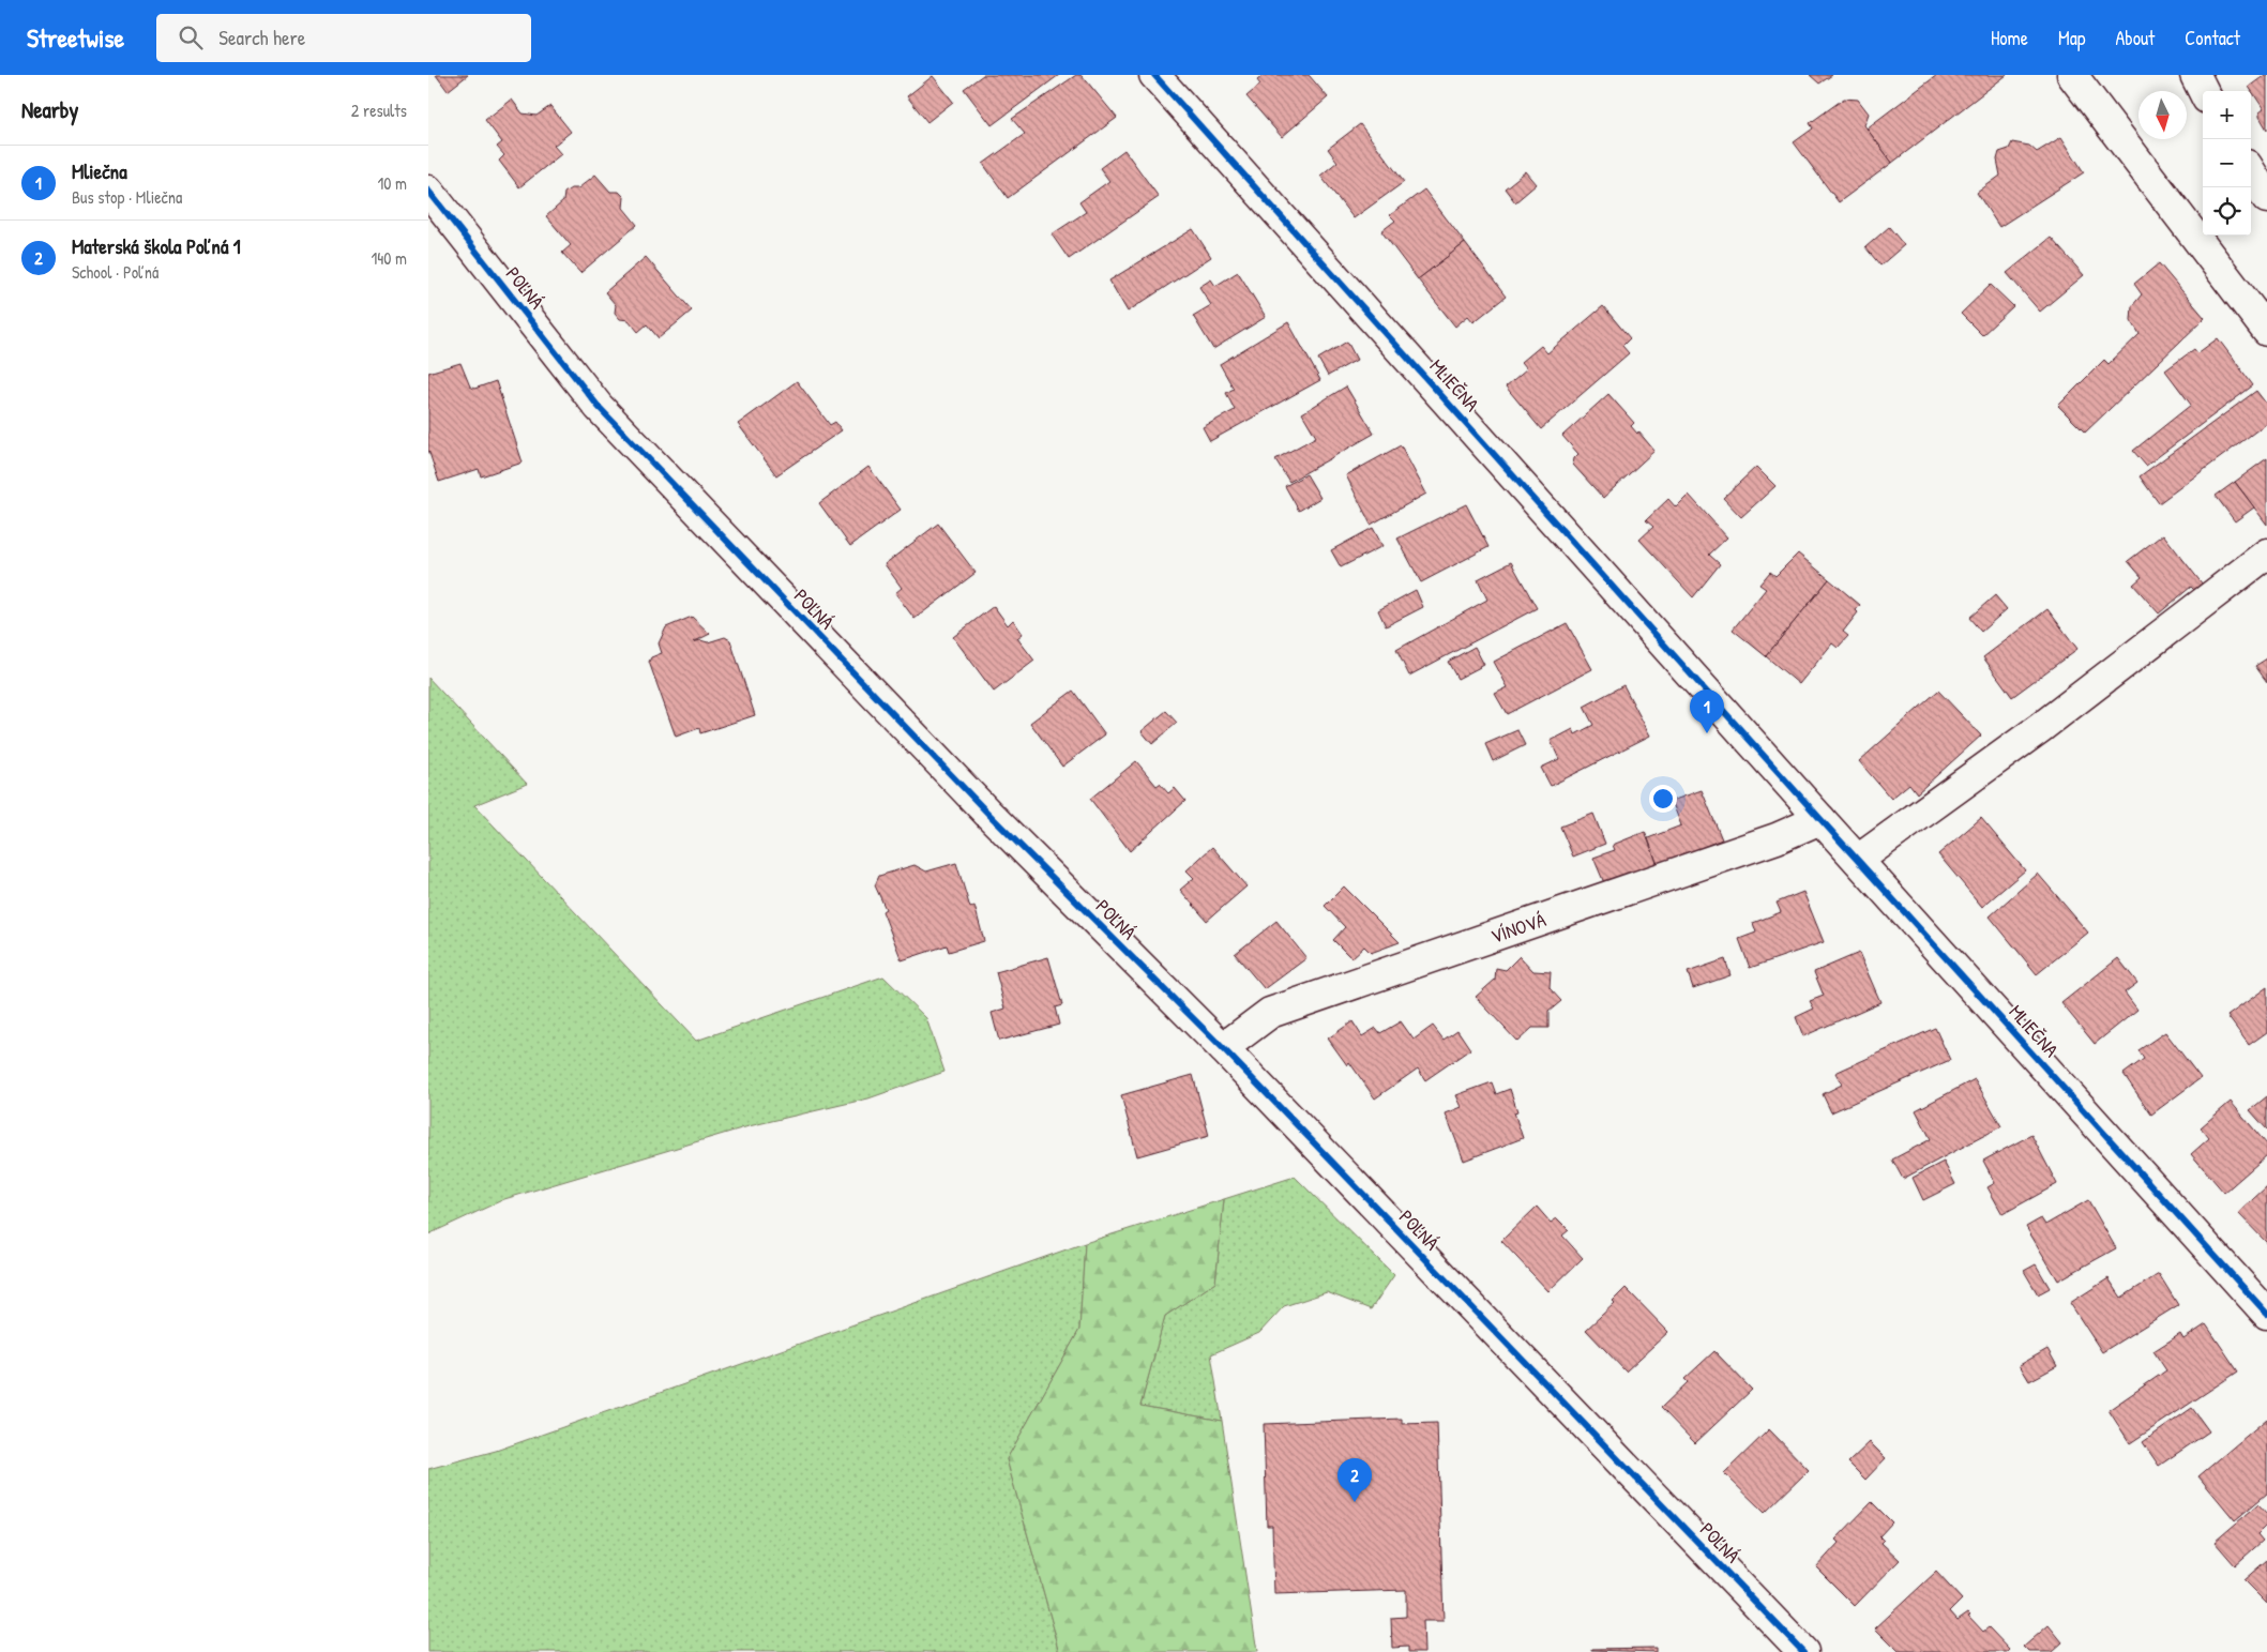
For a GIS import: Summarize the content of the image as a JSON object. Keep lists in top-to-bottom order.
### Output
{
  "streets": {
    "street": ["POĽNÁ", "MLIEČNA", "VÍNOVÁ"]
  },
  "crossings": [
    ["POĽNÁ", "VÍNOVÁ"],
    ["MLIEČNA", "VÍNOVÁ"]
  ],
  "north": "bottom",
  "page": {
    "header": "Streetwise",
    "search": "Search here",
    "nav": [
      "Home",
      "Map",
      "About",
      "Contact"
    ],
    "heading": ["Nearby", "2 results"],
    "map_buttons": ["+", "−"],
    "list": [
      {
        "mark": "1",
        "name": "Mliečna",
        "note": "Bus stop · Mliečna",
        "value": "10 m"
      },
      {
        "mark": "2",
        "name": "Materská škola Poľná 1",
        "note": "School · Poľná",
        "value": "140 m"
      }
    ],
    "pins": ["1", "2"]
  }
}
